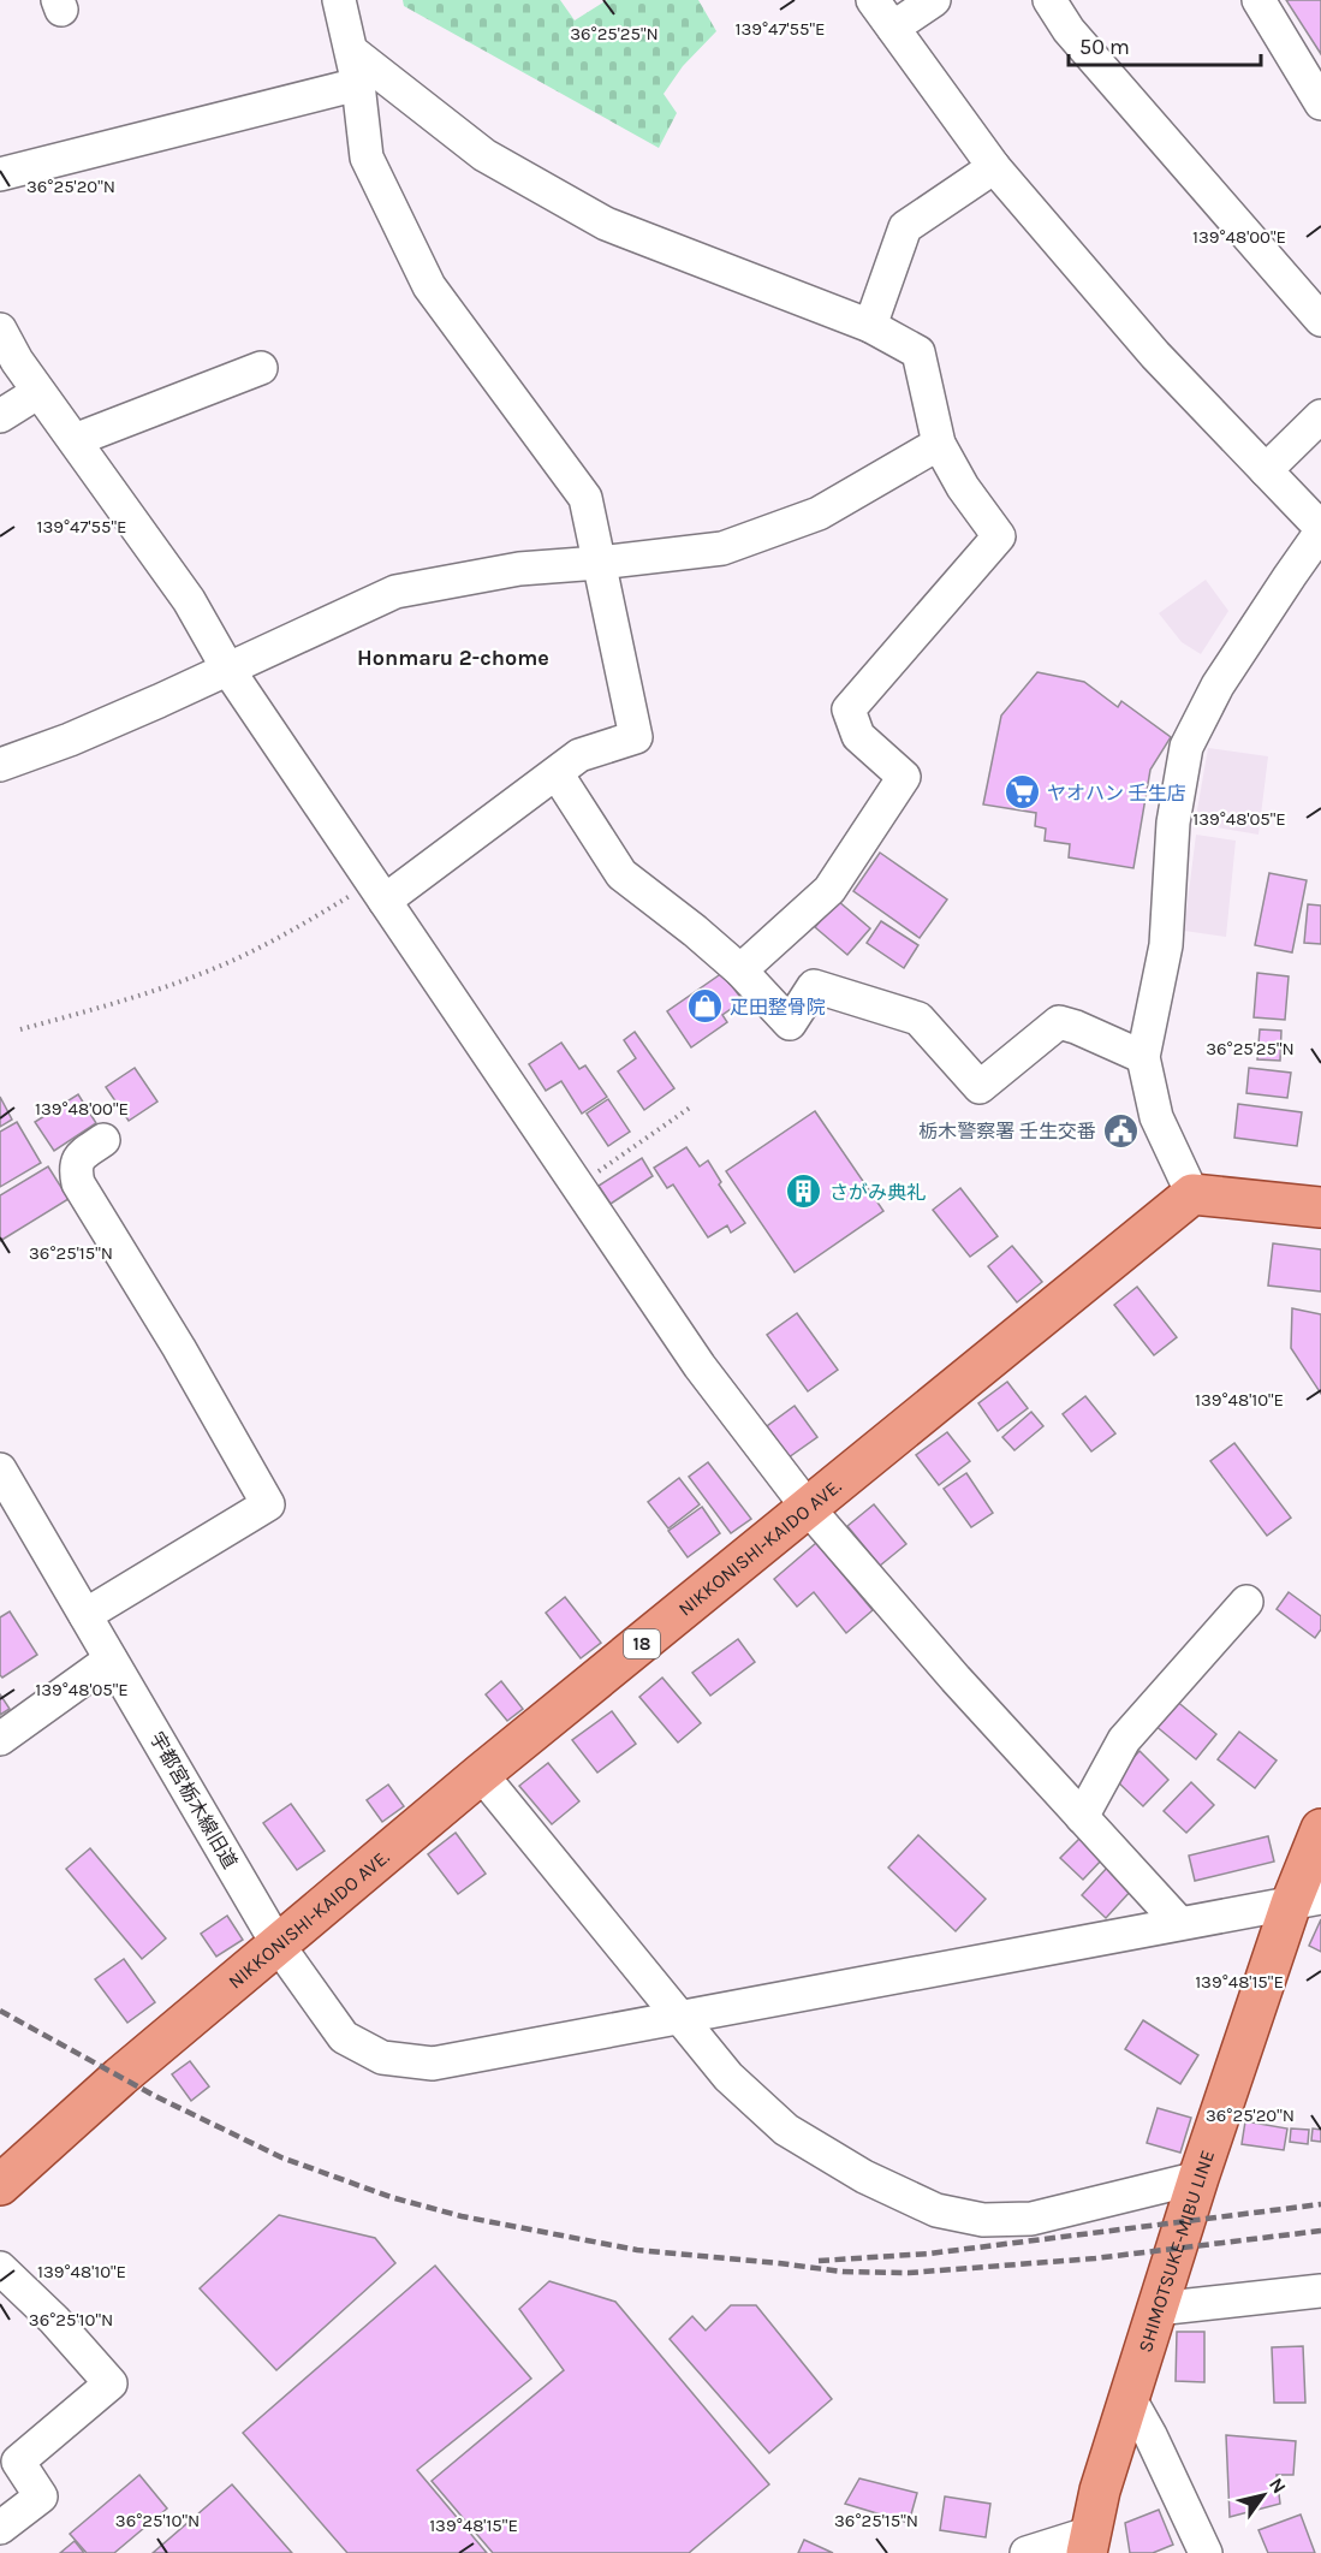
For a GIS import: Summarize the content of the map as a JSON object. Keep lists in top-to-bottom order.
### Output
{
  "streets": {
    "main road": ["NIKKONISHI-KAIDO AVE.", "18", "SHIMOTSUKE-MIBU LINE"],
    "street": ["宇都宮栃木線旧道"]
  },
  "crossings": [
    ["NIKKONISHI-KAIDO AVE.", "宇都宮栃木線旧道"],
    ["宇都宮栃木線旧道", "SHIMOTSUKE-MIBU LINE"]
  ],
  "districts": ["Honmaru 2-chome"],
  "places": {
    "supermarket": ["ヤオハン 壬生店"],
    "shop": ["疋田整骨院"],
    "public building": ["栃木警察署 壬生交番"],
    "building": ["さがみ典礼"]
  },
  "scale_bar": "50 m",
  "north": "top right",
  "coordinates": [
    "139°47'55\"E",
    "36°25'25\"N",
    "36°25'20\"N",
    "139°48'00\"E",
    "139°48'05\"E",
    "36°25'15\"N",
    "139°48'10\"E",
    "139°48'15\"E",
    "36°25'10\"N"
  ]
}
